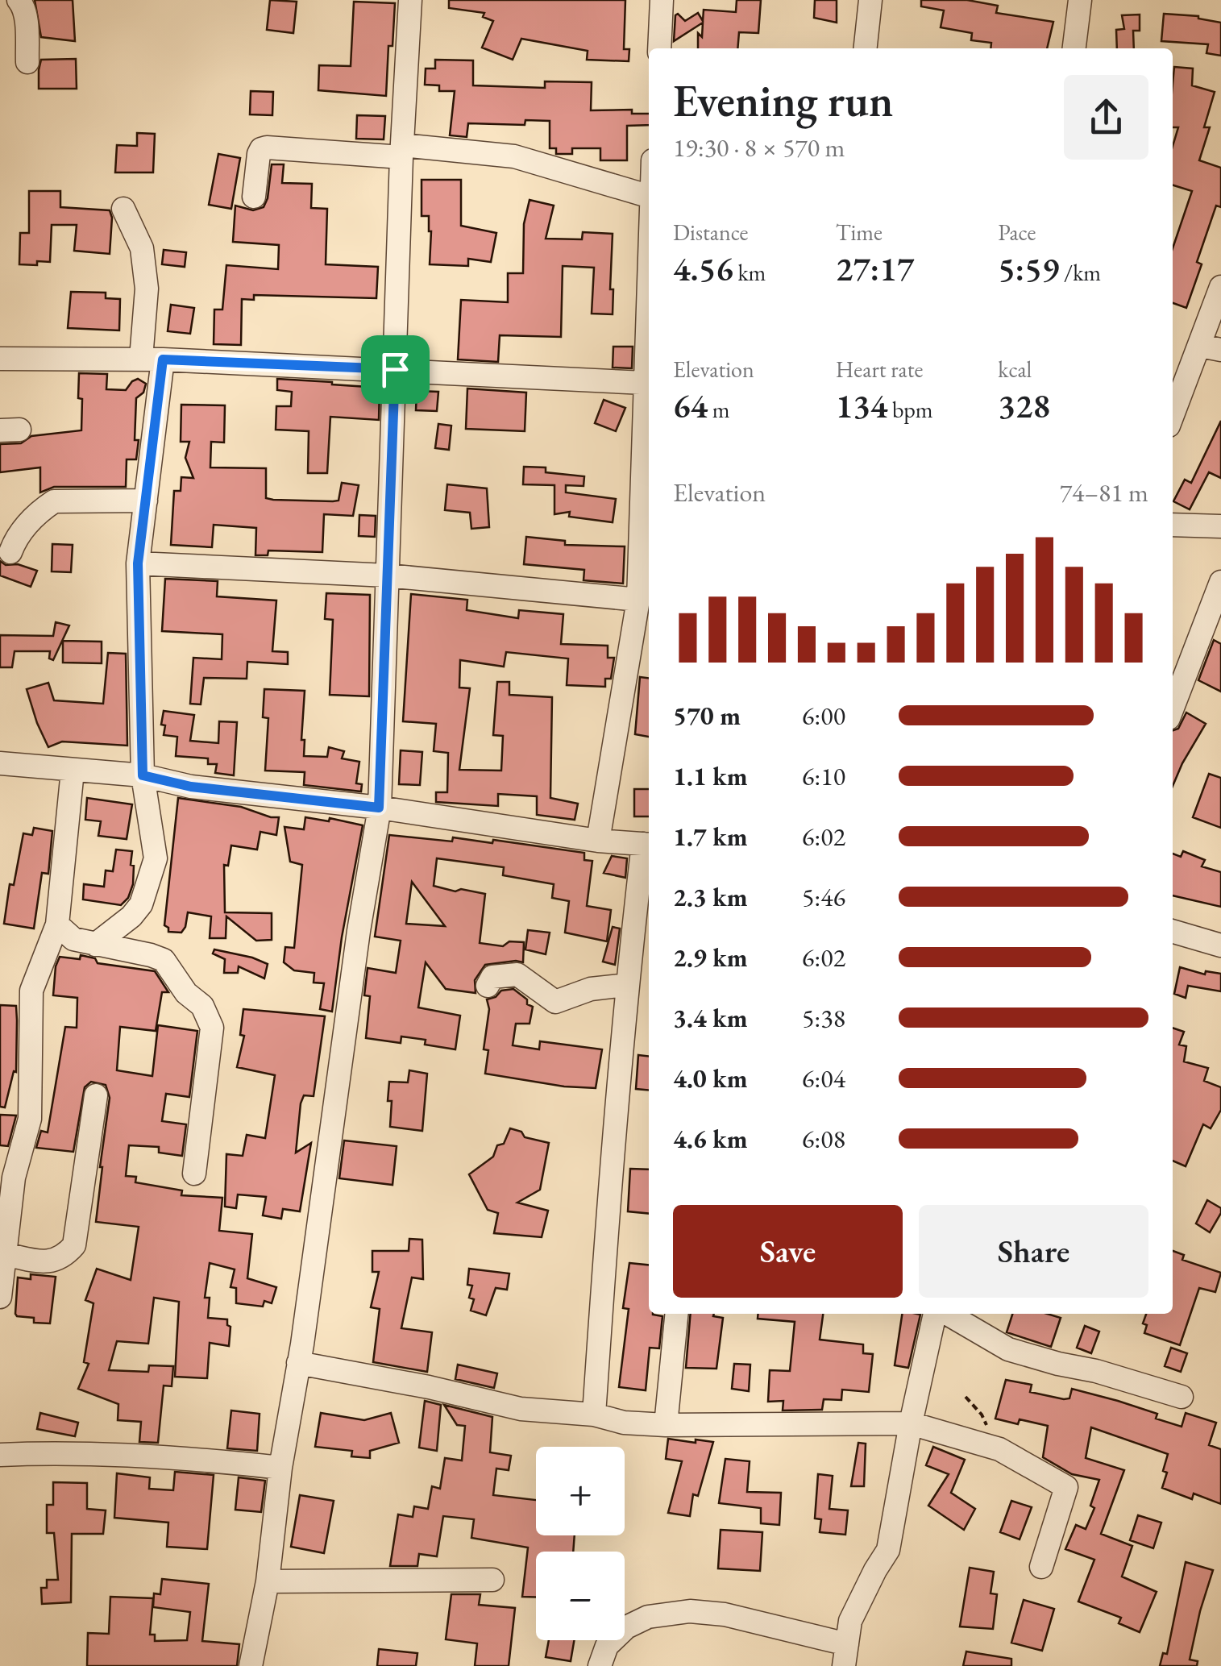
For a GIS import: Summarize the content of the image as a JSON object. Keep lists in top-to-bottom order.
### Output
{
  "page": {
    "heading": ["Evening run", "19:30 · 8 × 570 m"],
    "stats": [
      ["Distance", "4.56 km"],
      ["Time", "27:17"],
      ["Pace", "5:59 /km"],
      ["Elevation", "64 m"],
      ["Heart rate", "134 bpm"],
      ["kcal", "328"]
    ],
    "chart": ["Elevation", "74–81 m"],
    "list": [
      {
        "name": "570 m",
        "note": "6:00"
      },
      {
        "name": "1.1 km",
        "note": "6:10"
      },
      {
        "name": "1.7 km",
        "note": "6:02"
      },
      {
        "name": "2.3 km",
        "note": "5:46"
      },
      {
        "name": "2.9 km",
        "note": "6:02"
      },
      {
        "name": "3.4 km",
        "note": "5:38"
      },
      {
        "name": "4.0 km",
        "note": "6:04"
      },
      {
        "name": "4.6 km",
        "note": "6:08"
      }
    ],
    "buttons": ["Save", "Share"],
    "map_buttons": ["+", "−"]
  }
}
